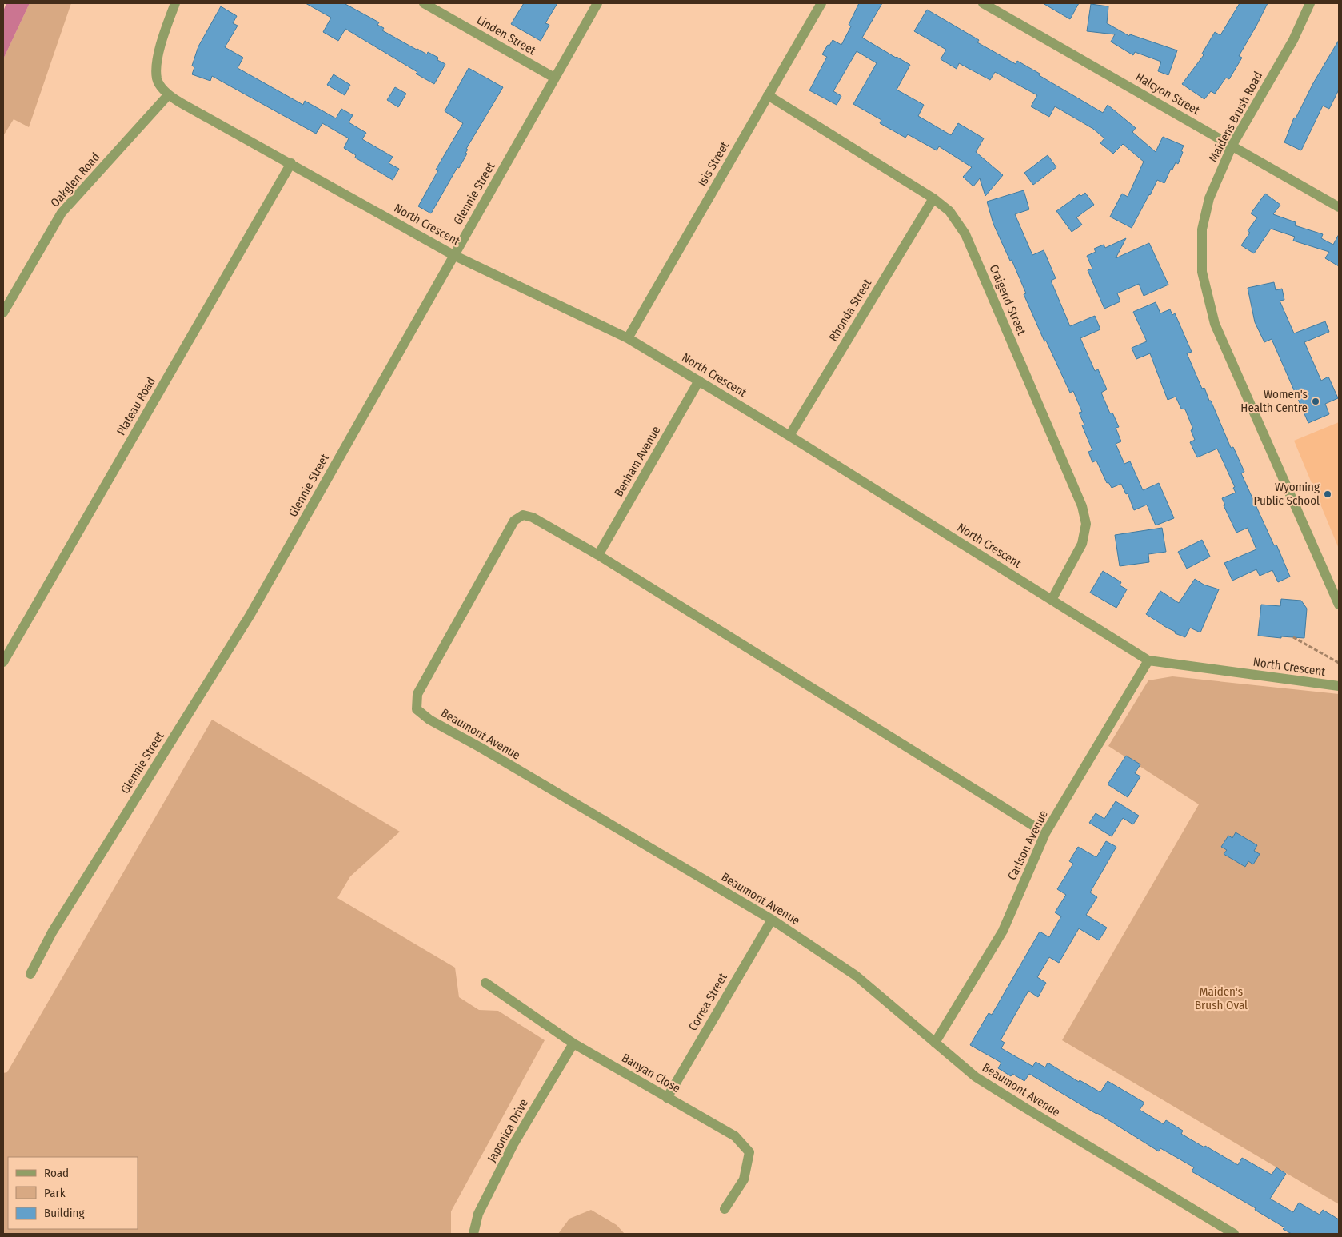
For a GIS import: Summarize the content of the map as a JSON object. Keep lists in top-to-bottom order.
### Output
{
  "streets": {
    "street": [
      "Linden Street",
      "Halcyon Street",
      "Maidens Brush Road",
      "Isis Street",
      "Oakglen Road",
      "Glennie Street",
      "North Crescent",
      "Craigend Street",
      "Rhonda Street",
      "Plateau Road",
      "Benham Avenue",
      "Beaumont Avenue",
      "Carlson Avenue",
      "Correa Street",
      "Banyan Close",
      "Japonica Drive"
    ]
  },
  "crossings": [
    ["Linden Street", "Glennie Street"],
    ["Halcyon Street", "Maidens Brush Road"],
    ["Isis Street", "North Crescent"],
    ["Isis Street", "Craigend Street"],
    ["Oakglen Road", "North Crescent"],
    ["Glennie Street", "North Crescent"],
    ["North Crescent", "Craigend Street"],
    ["North Crescent", "Rhonda Street"],
    ["North Crescent", "Plateau Road"],
    ["North Crescent", "Benham Avenue"],
    ["North Crescent", "Carlson Avenue"],
    ["Craigend Street", "Rhonda Street"],
    ["Benham Avenue", "Beaumont Avenue"],
    ["Beaumont Avenue", "Carlson Avenue"],
    ["Beaumont Avenue", "Correa Street"],
    ["Correa Street", "Banyan Close"],
    ["Banyan Close", "Japonica Drive"]
  ],
  "parks": ["Maiden's Brush Oval"],
  "places": ["Women's Health Centre", "Wyoming Public School"],
  "legend": ["Road", "Park", "Building"]
}
